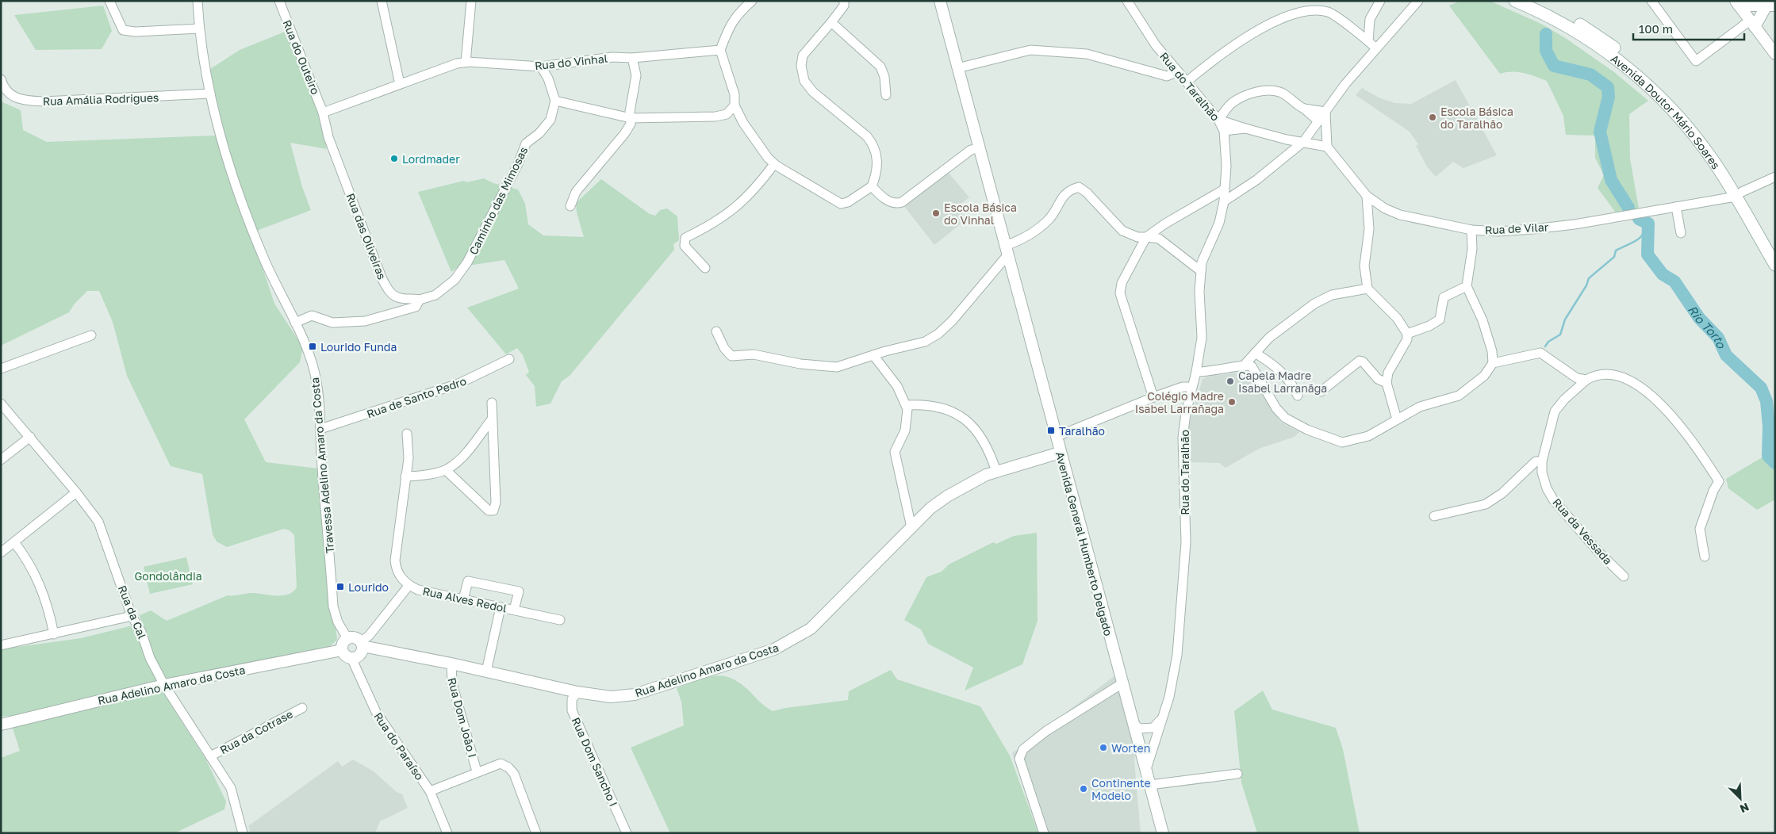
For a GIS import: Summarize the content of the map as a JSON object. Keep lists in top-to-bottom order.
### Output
{
  "streets": {
    "main road": ["Avenida Doutor Mário Soares"],
    "street": [
      "Rua do Outeiro",
      "Rua do Vinhal",
      "Rua do Taralhão",
      "Rua Amália Rodrigues",
      "Caminho das Mimosas",
      "Rua de Vilar",
      "Rua das Oliveiras",
      "Rua de Santo Pedro",
      "Travessa Adelino Amaro da Costa",
      "Rua da Vessada",
      "Avenida General Humberto Delgado",
      "Rua Alves Redol",
      "Rua da Cal",
      "Rua Adelino Amaro da Costa",
      "Rua Dom João I",
      "Rua da Cotrase",
      "Rua do Paraíso",
      "Rua Dom Sancho I"
    ]
  },
  "crossings": [
    ["Rua do Outeiro", "Rua do Vinhal"],
    ["Rua do Outeiro", "Rua das Oliveiras"],
    ["Rua do Vinhal", "Rua das Oliveiras"],
    ["Rua do Taralhão", "Avenida General Humberto Delgado"],
    ["Rua Amália Rodrigues", "Travessa Adelino Amaro da Costa"],
    ["Avenida Doutor Mário Soares", "Rua de Vilar"],
    ["Caminho das Mimosas", "Rua das Oliveiras"],
    ["Rua de Santo Pedro", "Travessa Adelino Amaro da Costa"],
    ["Travessa Adelino Amaro da Costa", "Rua Adelino Amaro da Costa"],
    ["Travessa Adelino Amaro da Costa", "Rua do Paraíso"],
    ["Avenida General Humberto Delgado", "Rua Adelino Amaro da Costa"],
    ["Rua da Cal", "Rua Adelino Amaro da Costa"],
    ["Rua da Cal", "Rua da Cotrase"],
    ["Rua Adelino Amaro da Costa", "Rua Dom João I"],
    ["Rua Adelino Amaro da Costa", "Rua do Paraíso"],
    ["Rua Adelino Amaro da Costa", "Rua Dom Sancho I"]
  ],
  "water": ["Rio Torto"],
  "parks": ["Gondolândia"],
  "places": {
    "other": [
      "Escola Básica do Taralhão",
      "Lordmader",
      "Escola Básica do Vinhal",
      "Capela Madre Isabel Larranãga",
      "Colégio Madre Isabel Larrañaga",
      "Worten",
      "Continente Modelo"
    ],
    "transit": ["Lourido Funda", "Taralhão", "Lourido"]
  },
  "scale_bar": "100 m",
  "north": "bottom right"
}
